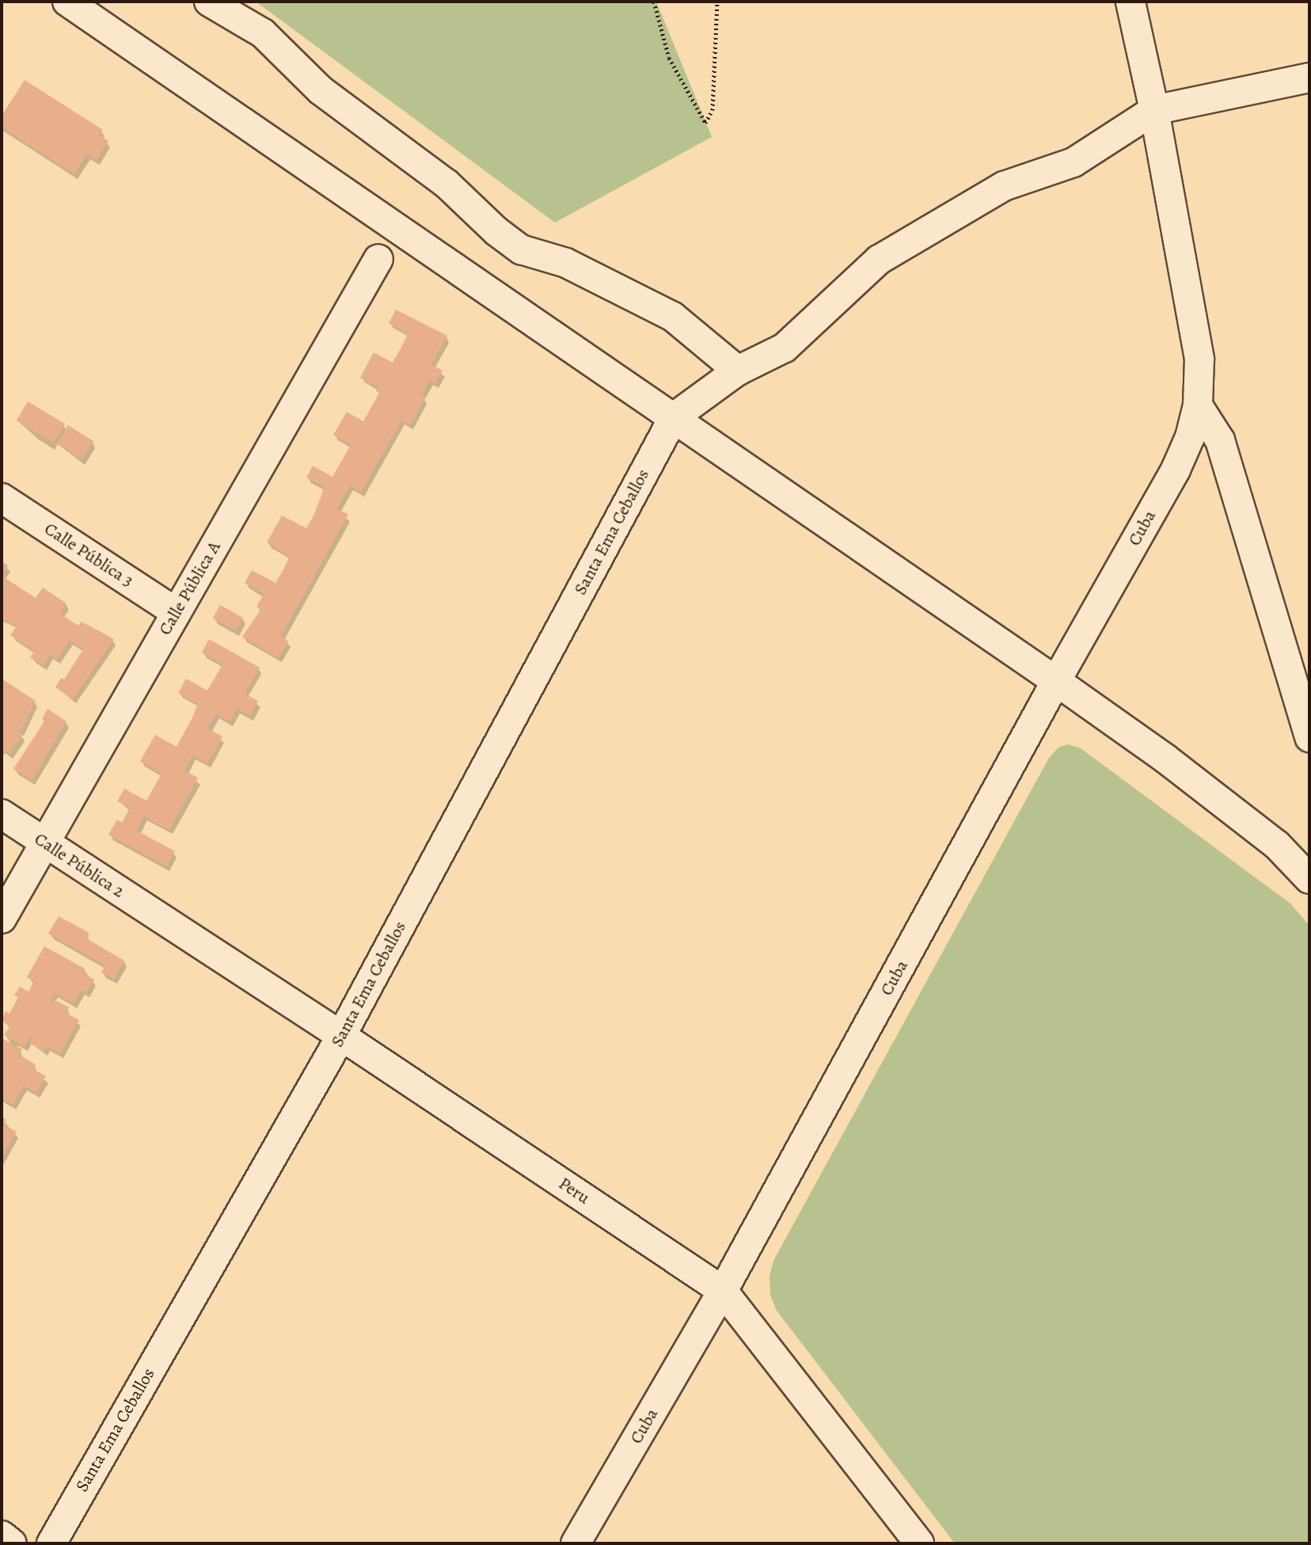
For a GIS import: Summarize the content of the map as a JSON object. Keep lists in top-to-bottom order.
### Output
{
  "streets": {
    "street": [
      "Cuba",
      "Santa Ema Ceballos",
      "Calle Pública 3",
      "Calle Pública A",
      "Calle Pública 2",
      "Peru"
    ]
  },
  "crossings": [
    ["Cuba", "Peru"],
    ["Santa Ema Ceballos", "Peru"],
    ["Calle Pública 3", "Calle Pública A"],
    ["Calle Pública A", "Calle Pública 2"],
    ["Calle Pública 2", "Peru"]
  ]
}
